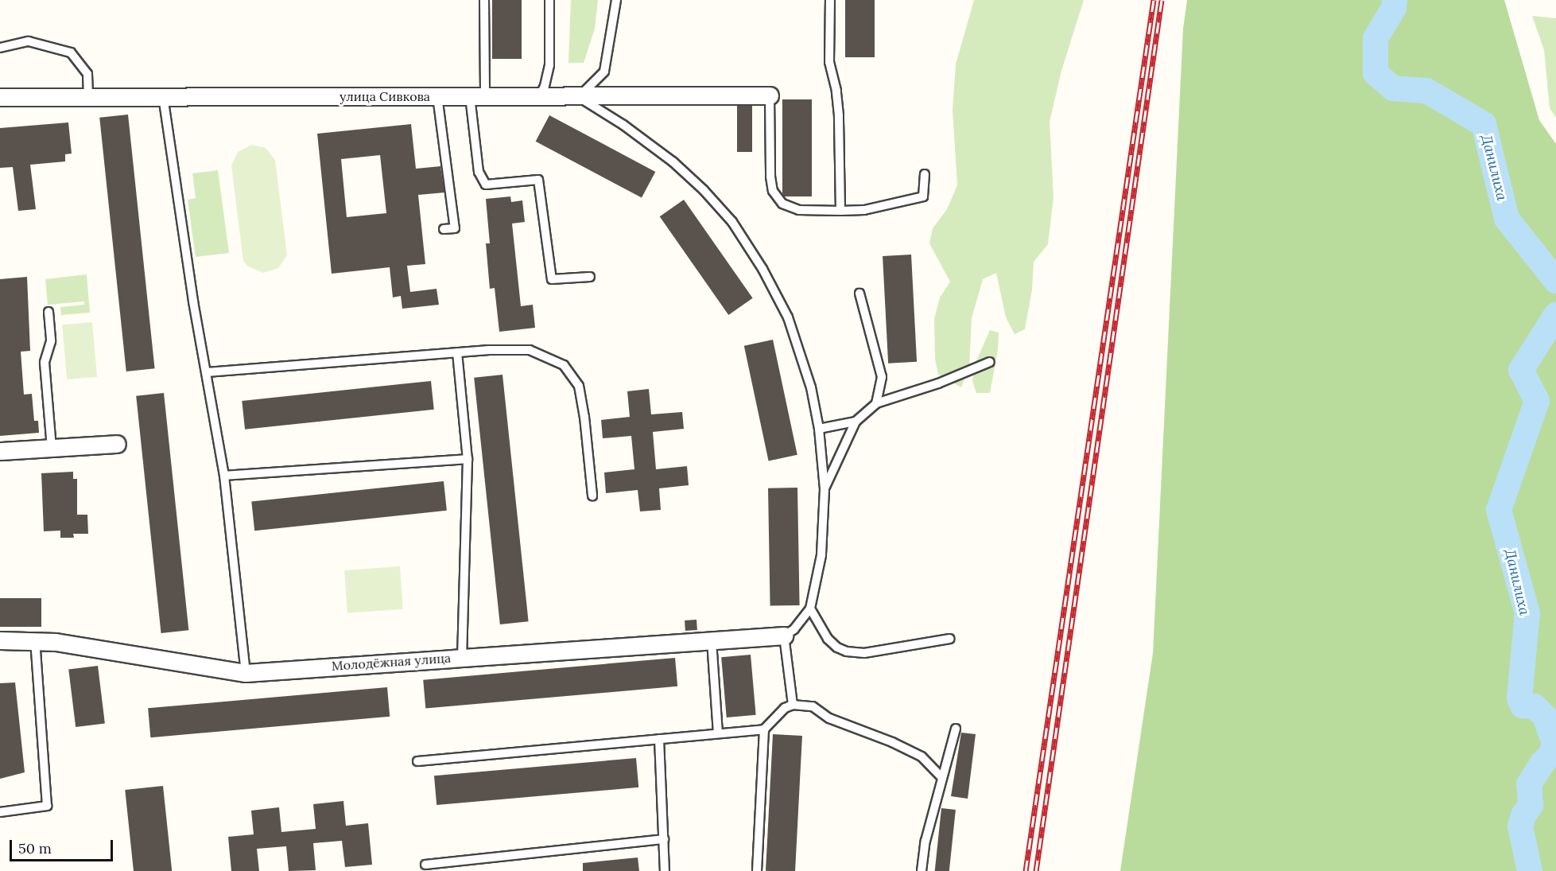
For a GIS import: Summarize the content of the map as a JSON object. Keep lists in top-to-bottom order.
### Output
{
  "streets": {
    "street": ["улица Сивкова", "Молодёжная улица"]
  },
  "water": ["Данилиха"],
  "scale_bar": "50 m"
}
